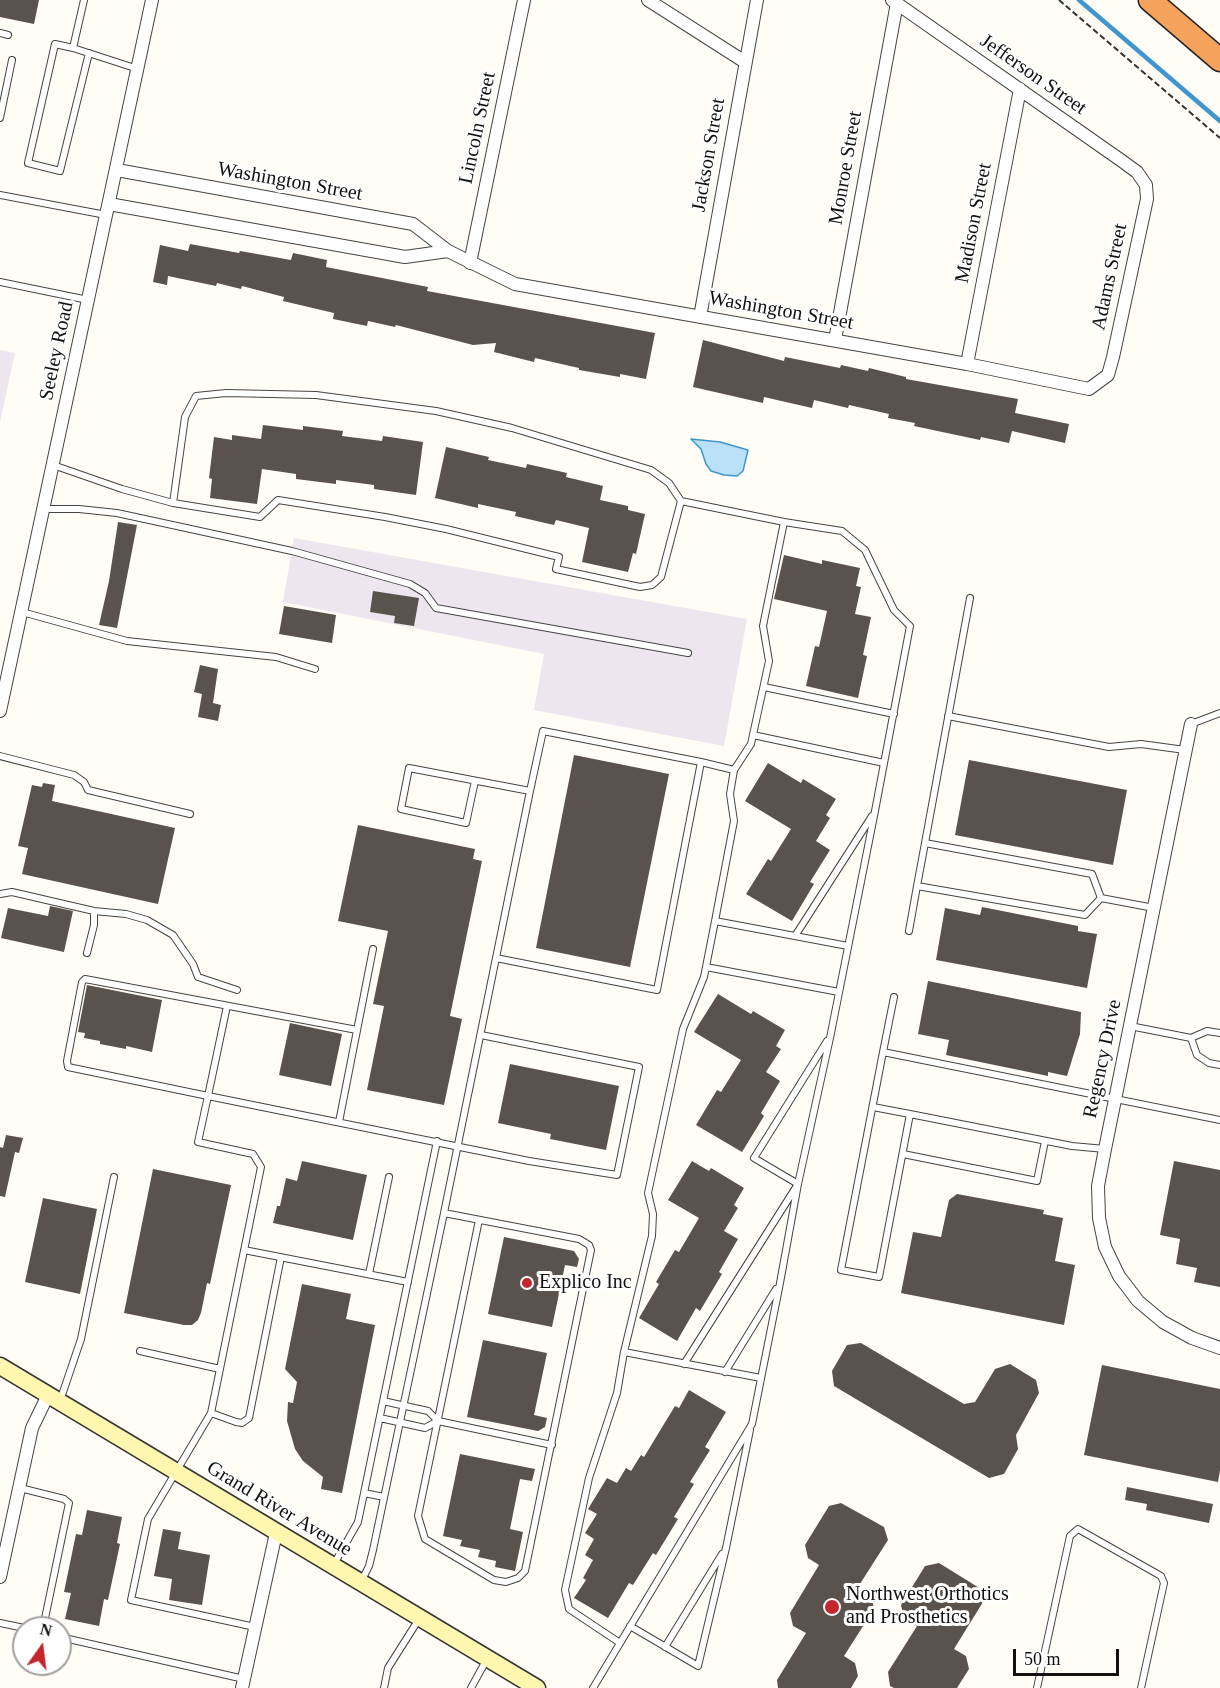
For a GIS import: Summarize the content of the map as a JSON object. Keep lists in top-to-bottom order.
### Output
{
  "streets": {
    "main road": ["Grand River Avenue"],
    "street": [
      "Jefferson Street",
      "Lincoln Street",
      "Jackson Street",
      "Monroe Street",
      "Washington Street",
      "Madison Street",
      "Adams Street",
      "Seeley Road",
      "Regency Drive"
    ]
  },
  "crossings": [
    ["Jefferson Street", "Monroe Street"],
    ["Jefferson Street", "Madison Street"],
    ["Jefferson Street", "Adams Street"],
    ["Lincoln Street", "Washington Street"],
    ["Jackson Street", "Washington Street"],
    ["Monroe Street", "Washington Street"],
    ["Washington Street", "Madison Street"],
    ["Washington Street", "Adams Street"],
    ["Washington Street", "Seeley Road"]
  ],
  "places": ["Explico Inc", "Northwest Orthotics and Prosthetics"],
  "scale_bar": "50 m",
  "north": "top"
}
